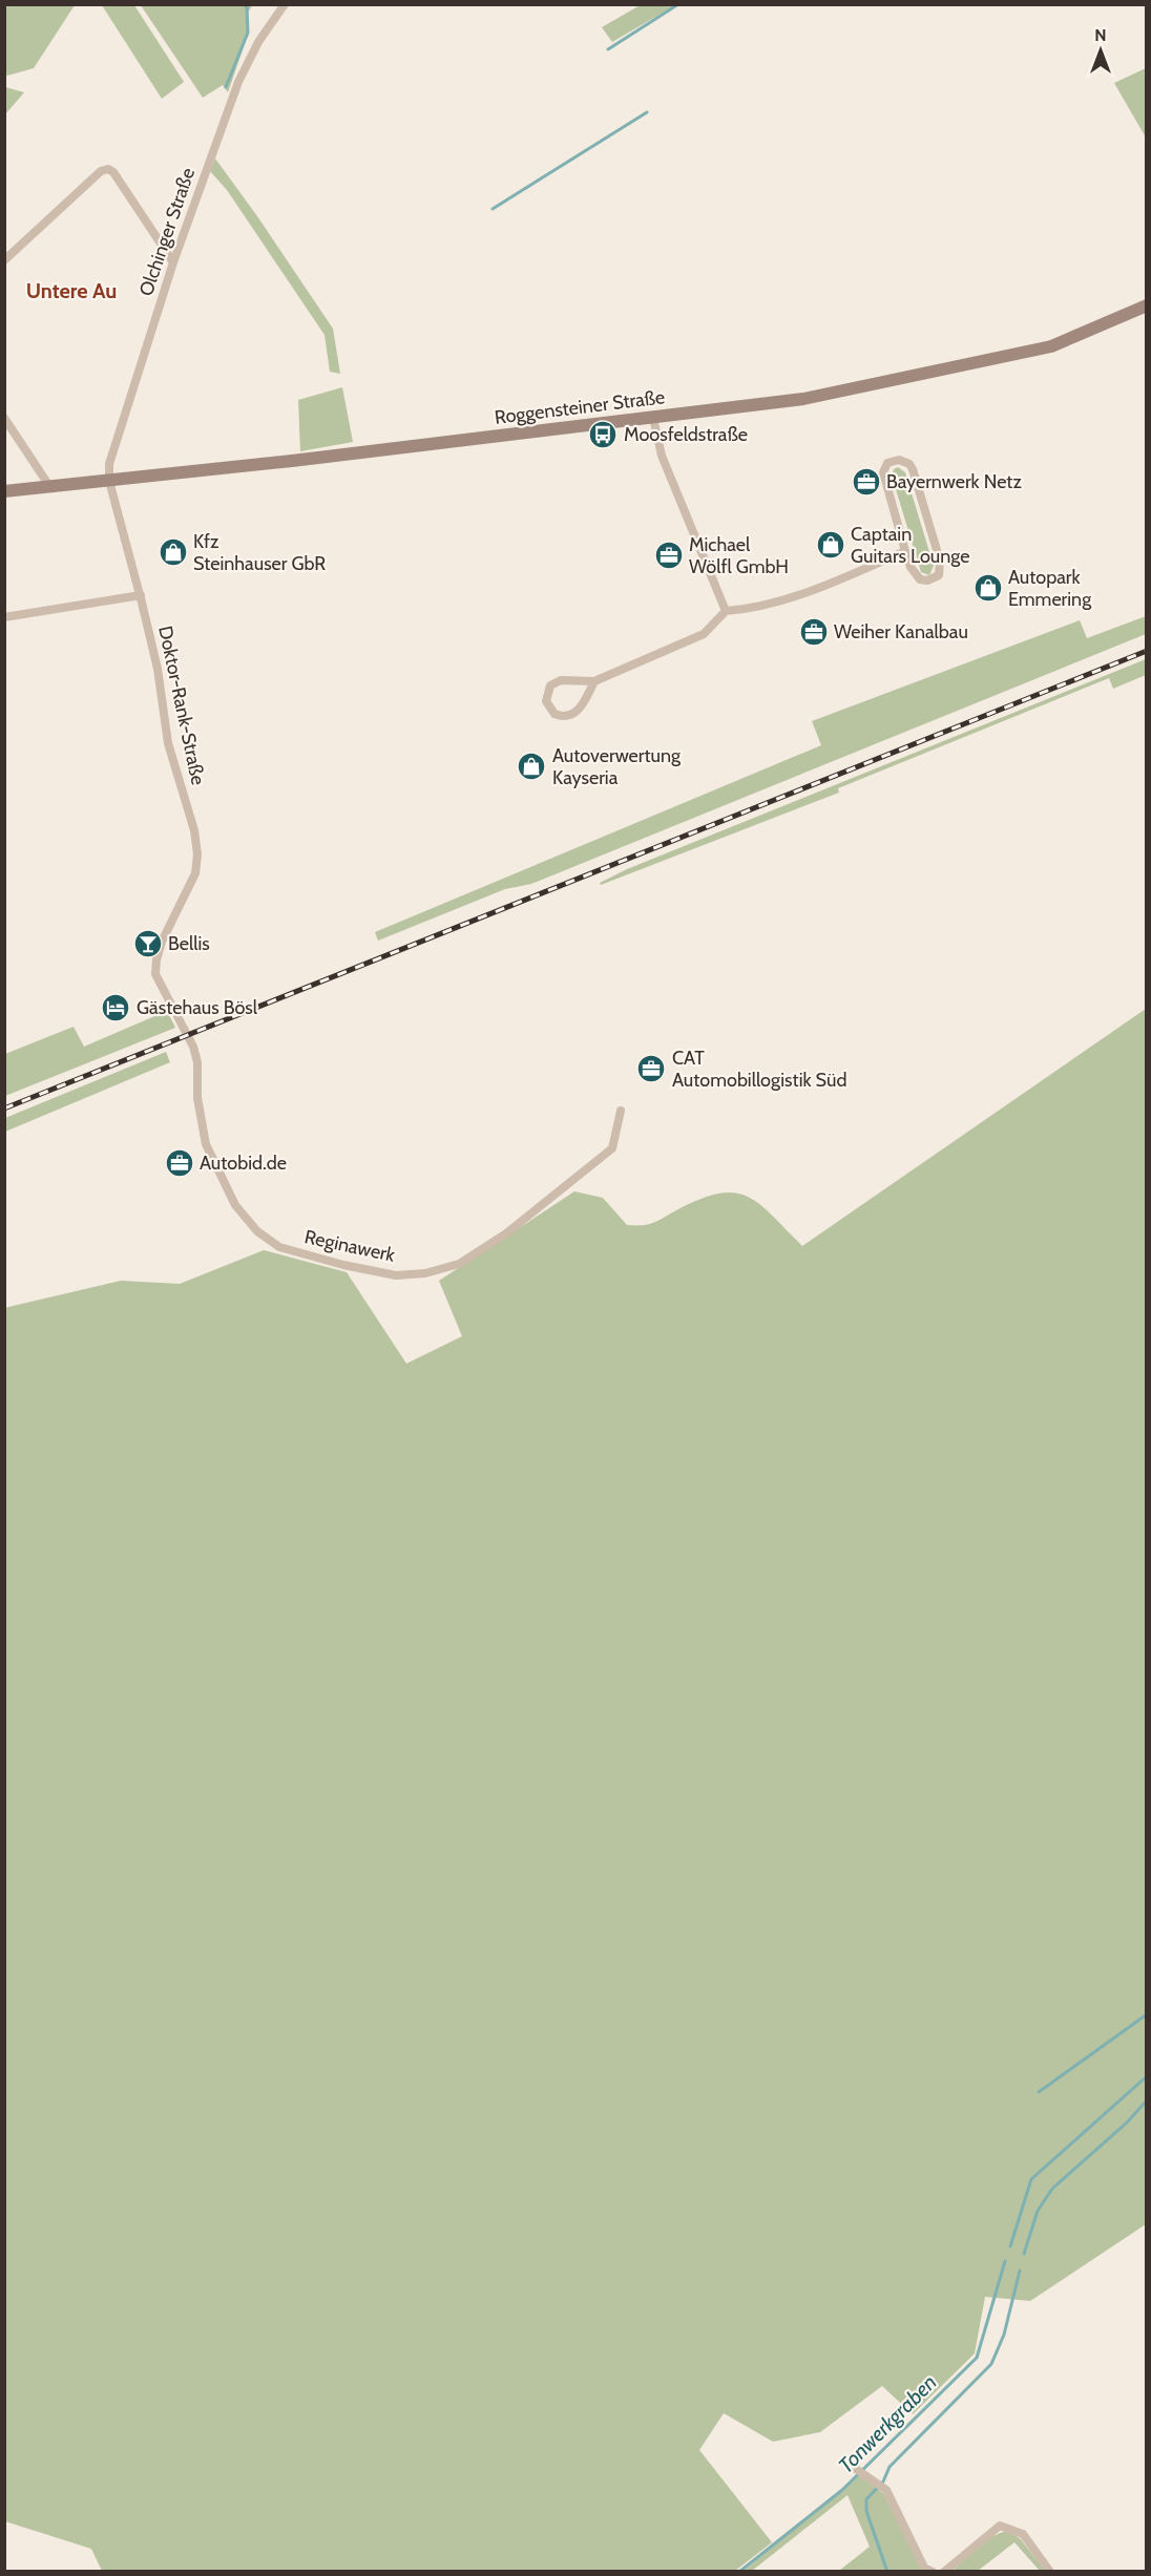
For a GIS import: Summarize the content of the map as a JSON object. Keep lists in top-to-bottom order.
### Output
{
  "streets": {
    "street": [
      "Olchinger Straße",
      "Roggensteiner Straße",
      "Doktor-Rank-Straße",
      "Reginawerk"
    ]
  },
  "crossings": [
    ["Olchinger Straße", "Roggensteiner Straße"],
    ["Olchinger Straße", "Doktor-Rank-Straße"],
    ["Roggensteiner Straße", "Doktor-Rank-Straße"],
    ["Doktor-Rank-Straße", "Reginawerk"]
  ],
  "districts": ["Untere Au"],
  "water": ["Tonwerkgraben"],
  "places": {
    "bus stop": ["Moosfeldstraße"],
    "office": [
      "Bayernwerk Netz",
      "Michael Wölfl GmbH",
      "Weiher Kanalbau",
      "CAT Automobillogistik Süd",
      "Autobid.de"
    ],
    "shop": [
      "Captain Guitars Lounge",
      "Kfz Steinhauser GbR",
      "Autopark Emmering",
      "Autoverwertung Kayseria"
    ],
    "bar": ["Bellis"],
    "hotel": ["Gästehaus Bösl"]
  },
  "north": "top"
}
